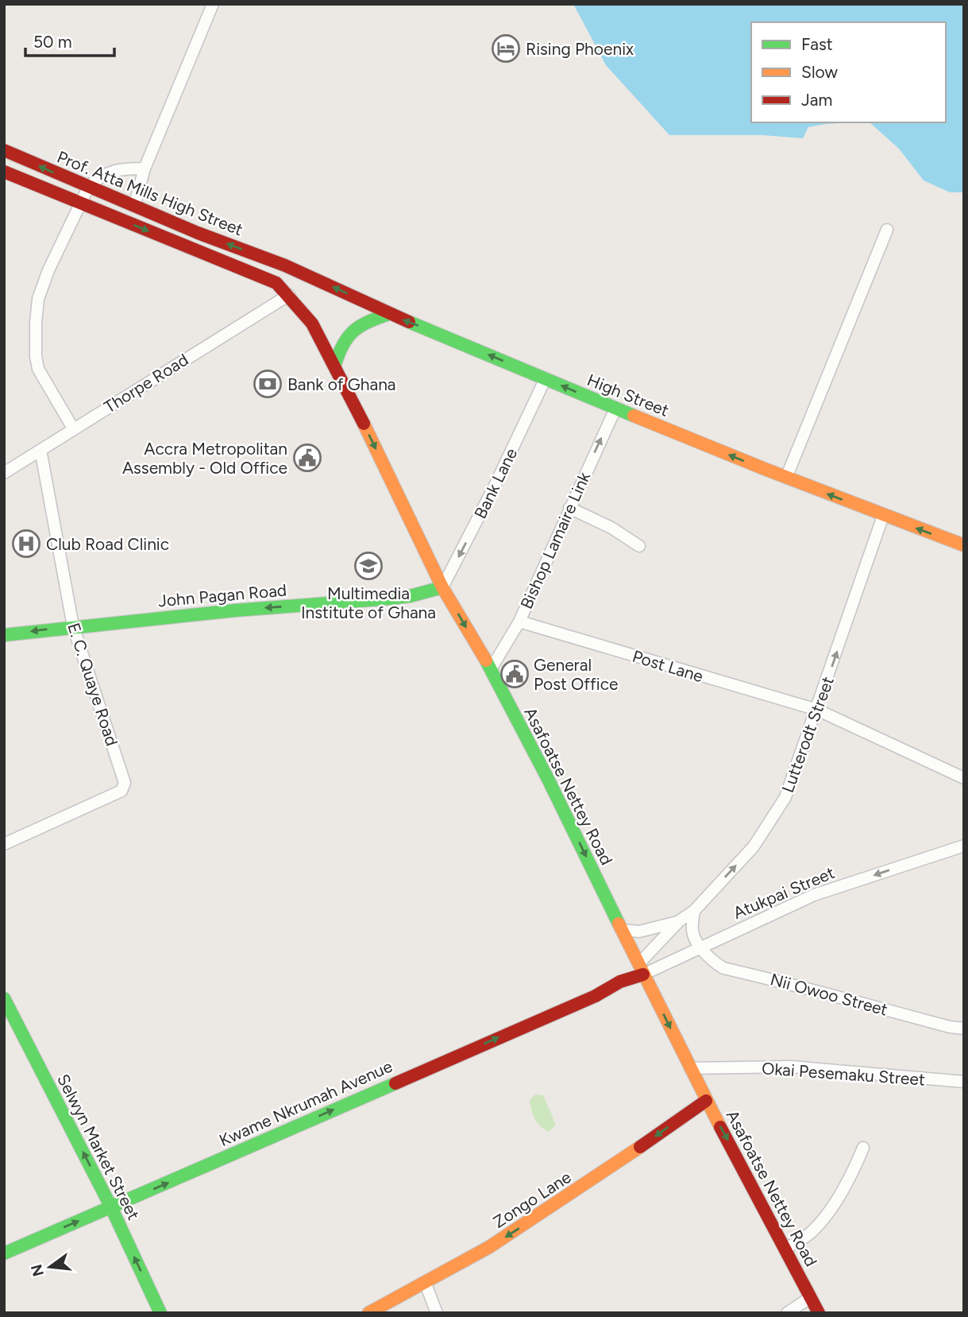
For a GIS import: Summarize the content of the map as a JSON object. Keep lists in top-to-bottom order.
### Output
{
  "streets": {
    "main road": [
      "Prof. Atta Mills High Street",
      "High Street",
      "John Pagan Road",
      "Asafoatse Nettey Road",
      "Kwame Nkrumah Avenue",
      "Selwyn Market Street",
      "Zongo Lane"
    ],
    "street": [
      "Thorpe Road",
      "Bank Lane",
      "Bishop Lamaire Link",
      "Post Lane",
      "E. C. Quaye Road",
      "Lutterodt Street",
      "Atukpai Street",
      "Nii Owoo Street",
      "Okai Pesemaku Street"
    ]
  },
  "crossings": [
    ["Prof. Atta Mills High Street", "High Street"],
    ["Thorpe Road", "E. C. Quaye Road"],
    ["Thorpe Road", "Asafoatse Nettey Road"],
    ["High Street", "Bank Lane"],
    ["High Street", "Bishop Lamaire Link"],
    ["High Street", "Lutterodt Street"],
    ["Bank Lane", "John Pagan Road"],
    ["Bank Lane", "Asafoatse Nettey Road"],
    ["Bishop Lamaire Link", "Post Lane"],
    ["Bishop Lamaire Link", "Asafoatse Nettey Road"],
    ["John Pagan Road", "E. C. Quaye Road"],
    ["John Pagan Road", "Asafoatse Nettey Road"],
    ["Post Lane", "Lutterodt Street"],
    ["Asafoatse Nettey Road", "Atukpai Street"],
    ["Asafoatse Nettey Road", "Okai Pesemaku Street"],
    ["Asafoatse Nettey Road", "Kwame Nkrumah Avenue"],
    ["Asafoatse Nettey Road", "Zongo Lane"],
    ["Atukpai Street", "Nii Owoo Street"],
    ["Atukpai Street", "Kwame Nkrumah Avenue"],
    ["Kwame Nkrumah Avenue", "Selwyn Market Street"]
  ],
  "one_way": [
    "High Street",
    "Bank Lane",
    "Bishop Lamaire Link",
    "John Pagan Road",
    "Lutterodt Street",
    "Asafoatse Nettey Road",
    "Atukpai Street",
    "Kwame Nkrumah Avenue",
    "Selwyn Market Street",
    "Zongo Lane"
  ],
  "places": {
    "hotel": ["Rising Phoenix"],
    "bank": ["Bank of Ghana"],
    "public building": ["Accra Metropolitan Assembly - Old Office", "General Post Office"],
    "hospital": ["Club Road Clinic"],
    "school or university": ["Multimedia Institute of Ghana"]
  },
  "legend": ["Fast", "Slow", "Jam"],
  "scale_bar": "50 m",
  "north": "left"
}
